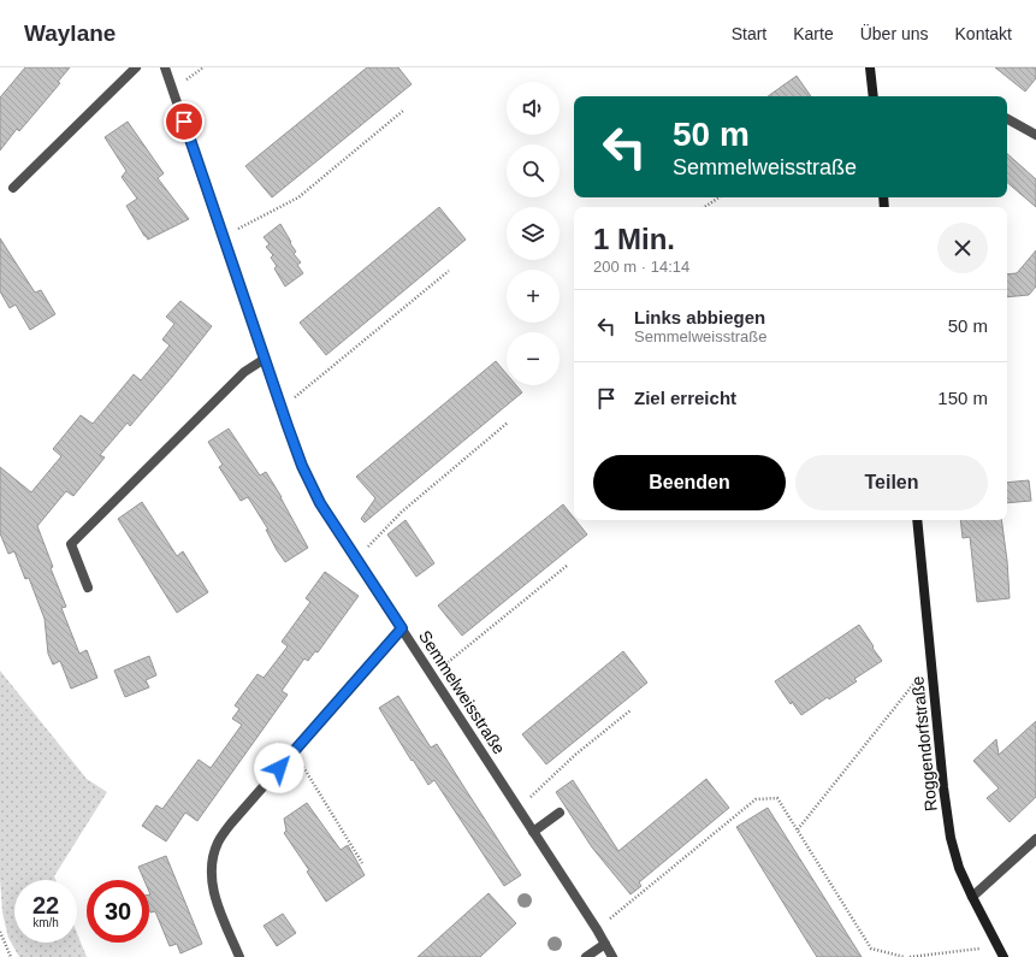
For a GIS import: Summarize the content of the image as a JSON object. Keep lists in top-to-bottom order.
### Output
{
  "streets": {
    "street": ["Semmelweisstraße", "Roggendorfstraße"]
  },
  "page": {
    "header": "Waylane",
    "nav": [
      "Start",
      "Karte",
      "Über uns",
      "Kontakt"
    ],
    "map_buttons": ["+", "−"],
    "turn": ["50 m", "Semmelweisstraße"],
    "heading": ["1 Min.", "200 m · 14:14"],
    "list": [
      {
        "name": "Links abbiegen",
        "note": "Semmelweisstraße",
        "value": "50 m"
      },
      {
        "name": "Ziel erreicht",
        "value": "150 m"
      }
    ],
    "buttons": ["Beenden", "Teilen"],
    "speed": "22 km/h",
    "limit": "30"
  }
}
